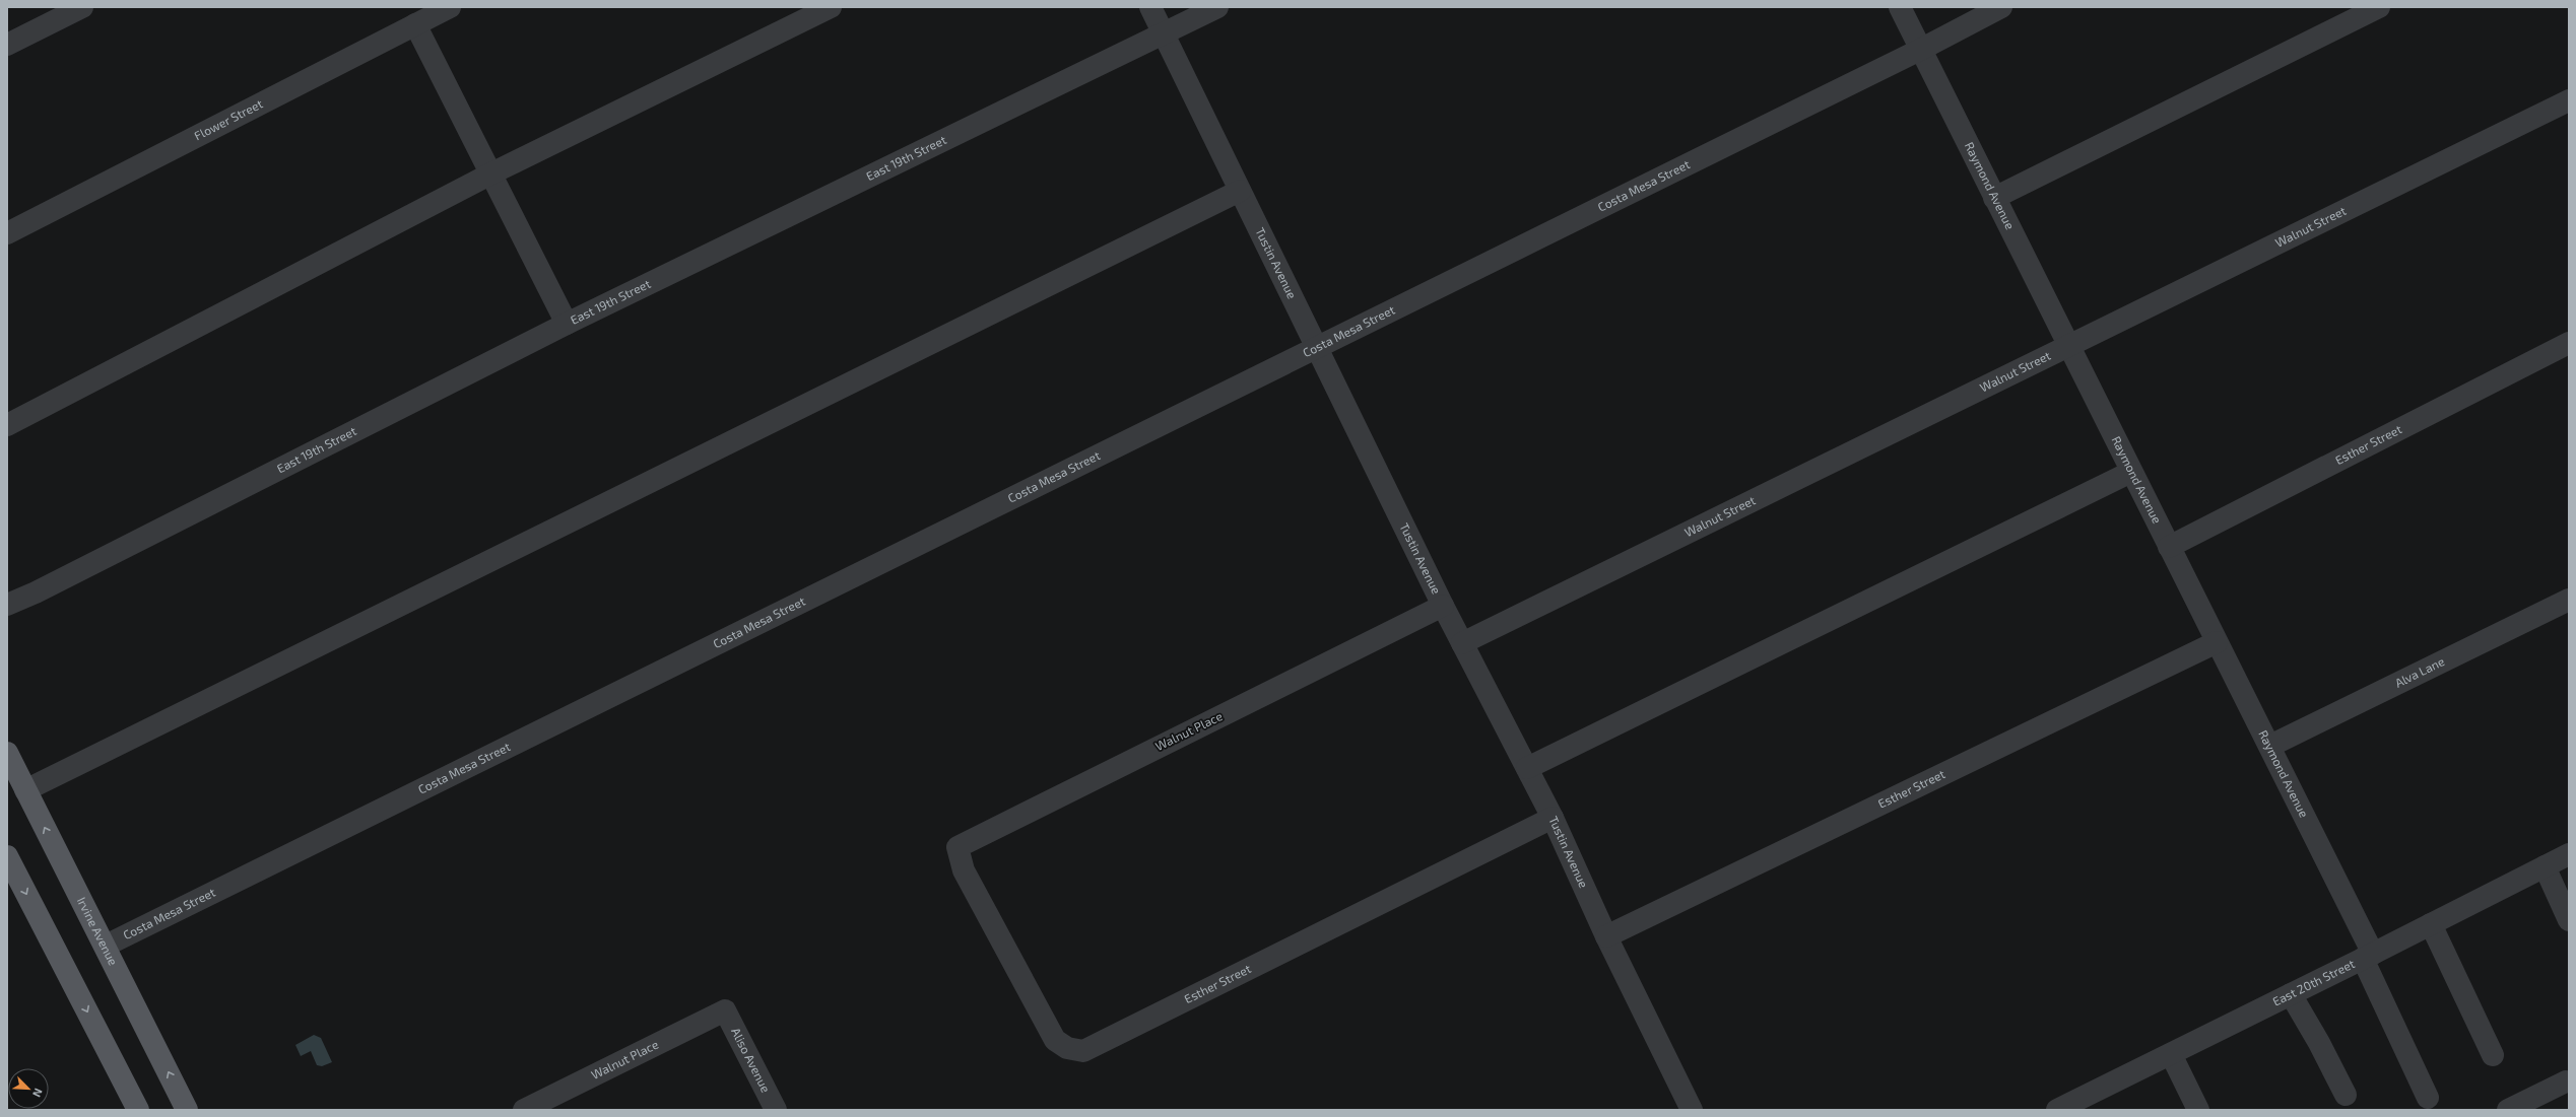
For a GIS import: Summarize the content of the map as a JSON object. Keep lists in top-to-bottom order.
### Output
{
  "streets": {
    "main road": ["Irvine Avenue"],
    "street": [
      "Flower Street",
      "East 19th Street",
      "Costa Mesa Street",
      "Raymond Avenue",
      "Walnut Street",
      "Tustin Avenue",
      "Esther Street",
      "Alva Lane",
      "Walnut Place",
      "East 20th Street",
      "Aliso Avenue"
    ]
  },
  "crossings": [
    ["East 19th Street", "Tustin Avenue"],
    ["Costa Mesa Street", "Raymond Avenue"],
    ["Costa Mesa Street", "Tustin Avenue"],
    ["Costa Mesa Street", "Irvine Avenue"],
    ["Raymond Avenue", "Walnut Street"],
    ["Raymond Avenue", "Esther Street"],
    ["Raymond Avenue", "Alva Lane"],
    ["Raymond Avenue", "East 20th Street"],
    ["Walnut Street", "Tustin Avenue"],
    ["Tustin Avenue", "Esther Street"],
    ["Tustin Avenue", "Walnut Place"],
    ["Esther Street", "Walnut Place"],
    ["Walnut Place", "Aliso Avenue"]
  ],
  "north": "bottom right"
}
